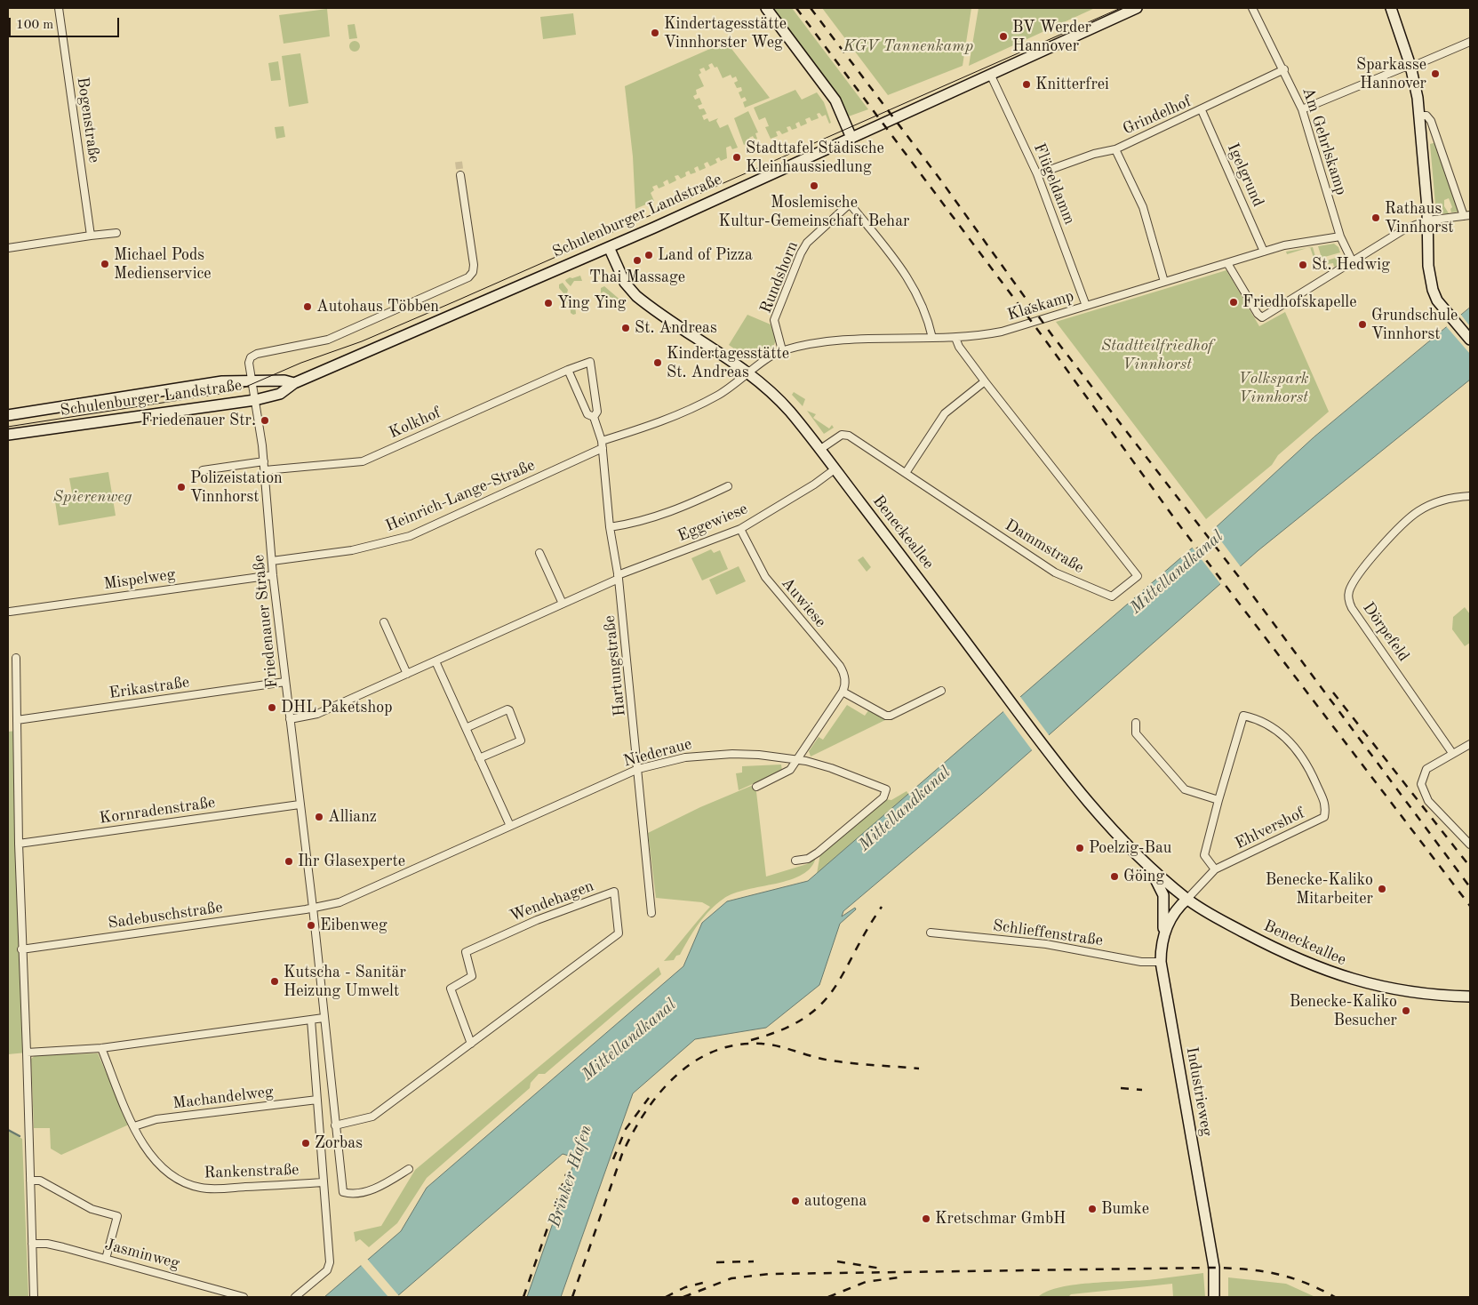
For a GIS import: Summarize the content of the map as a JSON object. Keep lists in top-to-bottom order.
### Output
{
  "streets": {
    "street": [
      "Grindelhof",
      "Bogenstraße",
      "Am Gehrlskamp",
      "Igelgrund",
      "Flügeldamm",
      "Schulenburger Landstraße",
      "Rundshorn",
      "Klaskamp",
      "Kolkhof",
      "Heinrich-Lange-Straße",
      "Eggewiese",
      "Beneckeallee",
      "Dammstraße",
      "Mispelweg",
      "Auwiese",
      "Friedenauer Straße",
      "Dörpefeld",
      "Hartungstraße",
      "Erikastraße",
      "Niederaue",
      "Kornradenstraße",
      "Ehlvershof",
      "Wendehagen",
      "Sadebuschstraße",
      "Schlieffenstraße",
      "Industrieweg",
      "Machandelweg",
      "Rankenstraße",
      "Jasminweg"
    ]
  },
  "crossings": [
    ["Grindelhof", "Am Gehrlskamp"],
    ["Grindelhof", "Igelgrund"],
    ["Grindelhof", "Flügeldamm"],
    ["Am Gehrlskamp", "Klaskamp"],
    ["Igelgrund", "Klaskamp"],
    ["Flügeldamm", "Schulenburger Landstraße"],
    ["Flügeldamm", "Klaskamp"],
    ["Schulenburger Landstraße", "Beneckeallee"],
    ["Schulenburger Landstraße", "Friedenauer Straße"],
    ["Rundshorn", "Klaskamp"],
    ["Klaskamp", "Heinrich-Lange-Straße"],
    ["Klaskamp", "Beneckeallee"],
    ["Klaskamp", "Dammstraße"],
    ["Kolkhof", "Friedenauer Straße"],
    ["Kolkhof", "Hartungstraße"],
    ["Heinrich-Lange-Straße", "Beneckeallee"],
    ["Heinrich-Lange-Straße", "Friedenauer Straße"],
    ["Heinrich-Lange-Straße", "Hartungstraße"],
    ["Eggewiese", "Beneckeallee"],
    ["Eggewiese", "Auwiese"],
    ["Eggewiese", "Friedenauer Straße"],
    ["Eggewiese", "Hartungstraße"],
    ["Beneckeallee", "Dammstraße"],
    ["Beneckeallee", "Ehlvershof"],
    ["Beneckeallee", "Industrieweg"],
    ["Mispelweg", "Friedenauer Straße"],
    ["Friedenauer Straße", "Erikastraße"],
    ["Friedenauer Straße", "Niederaue"],
    ["Friedenauer Straße", "Kornradenstraße"],
    ["Friedenauer Straße", "Wendehagen"],
    ["Friedenauer Straße", "Sadebuschstraße"],
    ["Hartungstraße", "Niederaue"],
    ["Niederaue", "Sadebuschstraße"],
    ["Ehlvershof", "Industrieweg"],
    ["Schlieffenstraße", "Industrieweg"],
    ["Machandelweg", "Rankenstraße"]
  ],
  "water": ["Mittellandkanal", "Brinker Hafen"],
  "parks": [
    "KGV Tannenkamp",
    "Stadtteilfriedhof Vinnhorst",
    "Volkspark Vinnhorst",
    "Spierenweg"
  ],
  "places": [
    "Kindertagesstätte Vinnhorster Weg",
    "BV Werder Hannover",
    "Sparkasse Hannover",
    "Knitterfrei",
    "Stadttafel Städische Kleinhaussiedlung",
    "Moslemische Kultur-Gemeinschaft Behar",
    "Rathaus Vinnhorst",
    "Land of Pizza",
    "Thai Massage",
    "Michael Pods Medienservice",
    "St. Hedwig",
    "Friedhofskapelle",
    "Ying Ying",
    "Autohaus Többen",
    "Grundschule Vinnhorst",
    "St. Andreas",
    "Kindertagesstätte St. Andreas",
    "Friedenauer Str.",
    "Polizeistation Vinnhorst",
    "DHL Paketshop",
    "Allianz",
    "Poelzig-Bau",
    "Ihr Glasexperte",
    "Göing",
    "Benecke-Kaliko Mitarbeiter",
    "Eibenweg",
    "Kutscha - Sanitär Heizung Umwelt",
    "Benecke-Kaliko Besucher",
    "Zorbas",
    "autogena",
    "Bumke",
    "Kretschmar GmbH"
  ],
  "scale_bar": "100 m"
}
